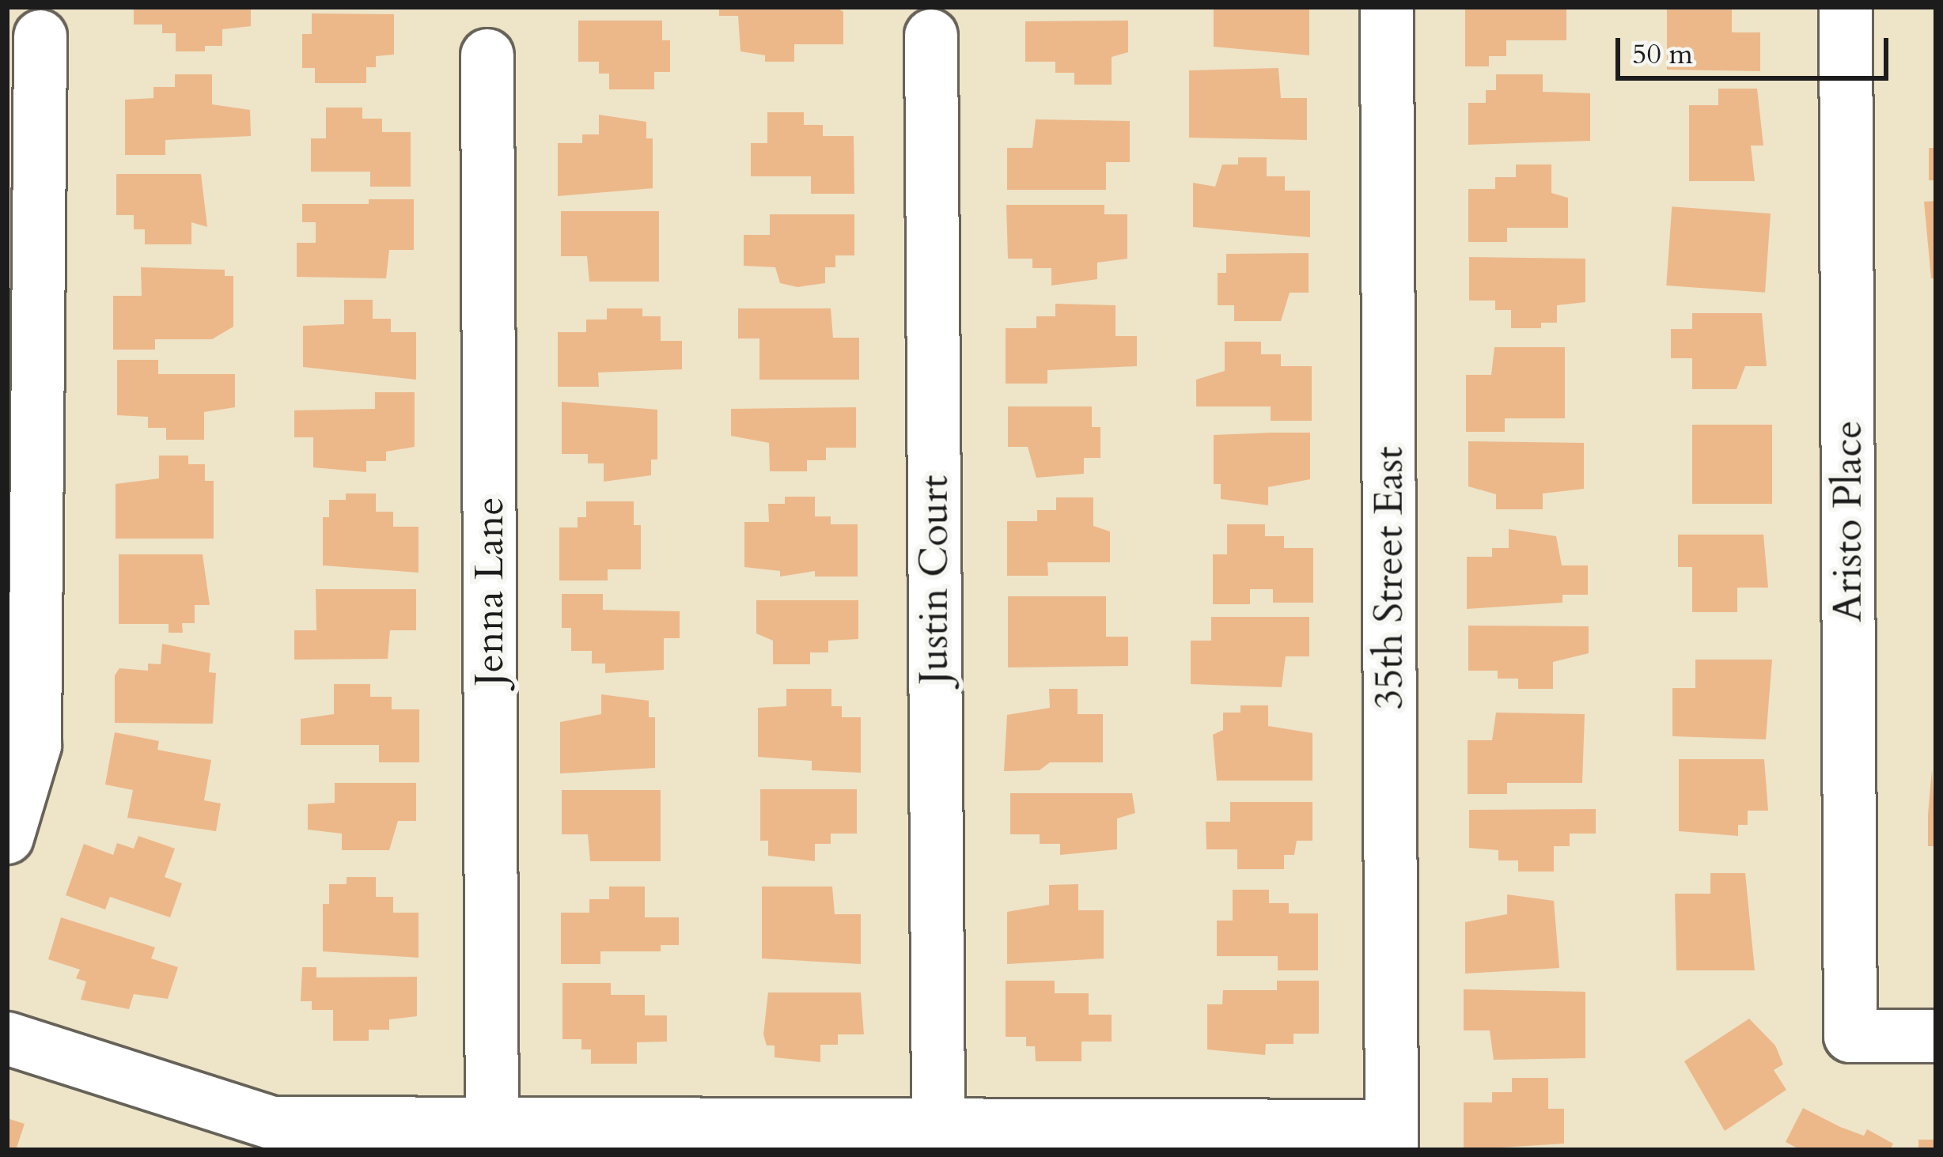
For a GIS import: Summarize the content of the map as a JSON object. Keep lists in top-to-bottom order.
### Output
{
  "streets": {
    "street": [
      "Aristo Place",
      "35th Street East",
      "Justin Court",
      "Jenna Lane"
    ]
  },
  "scale_bar": "50 m"
}
